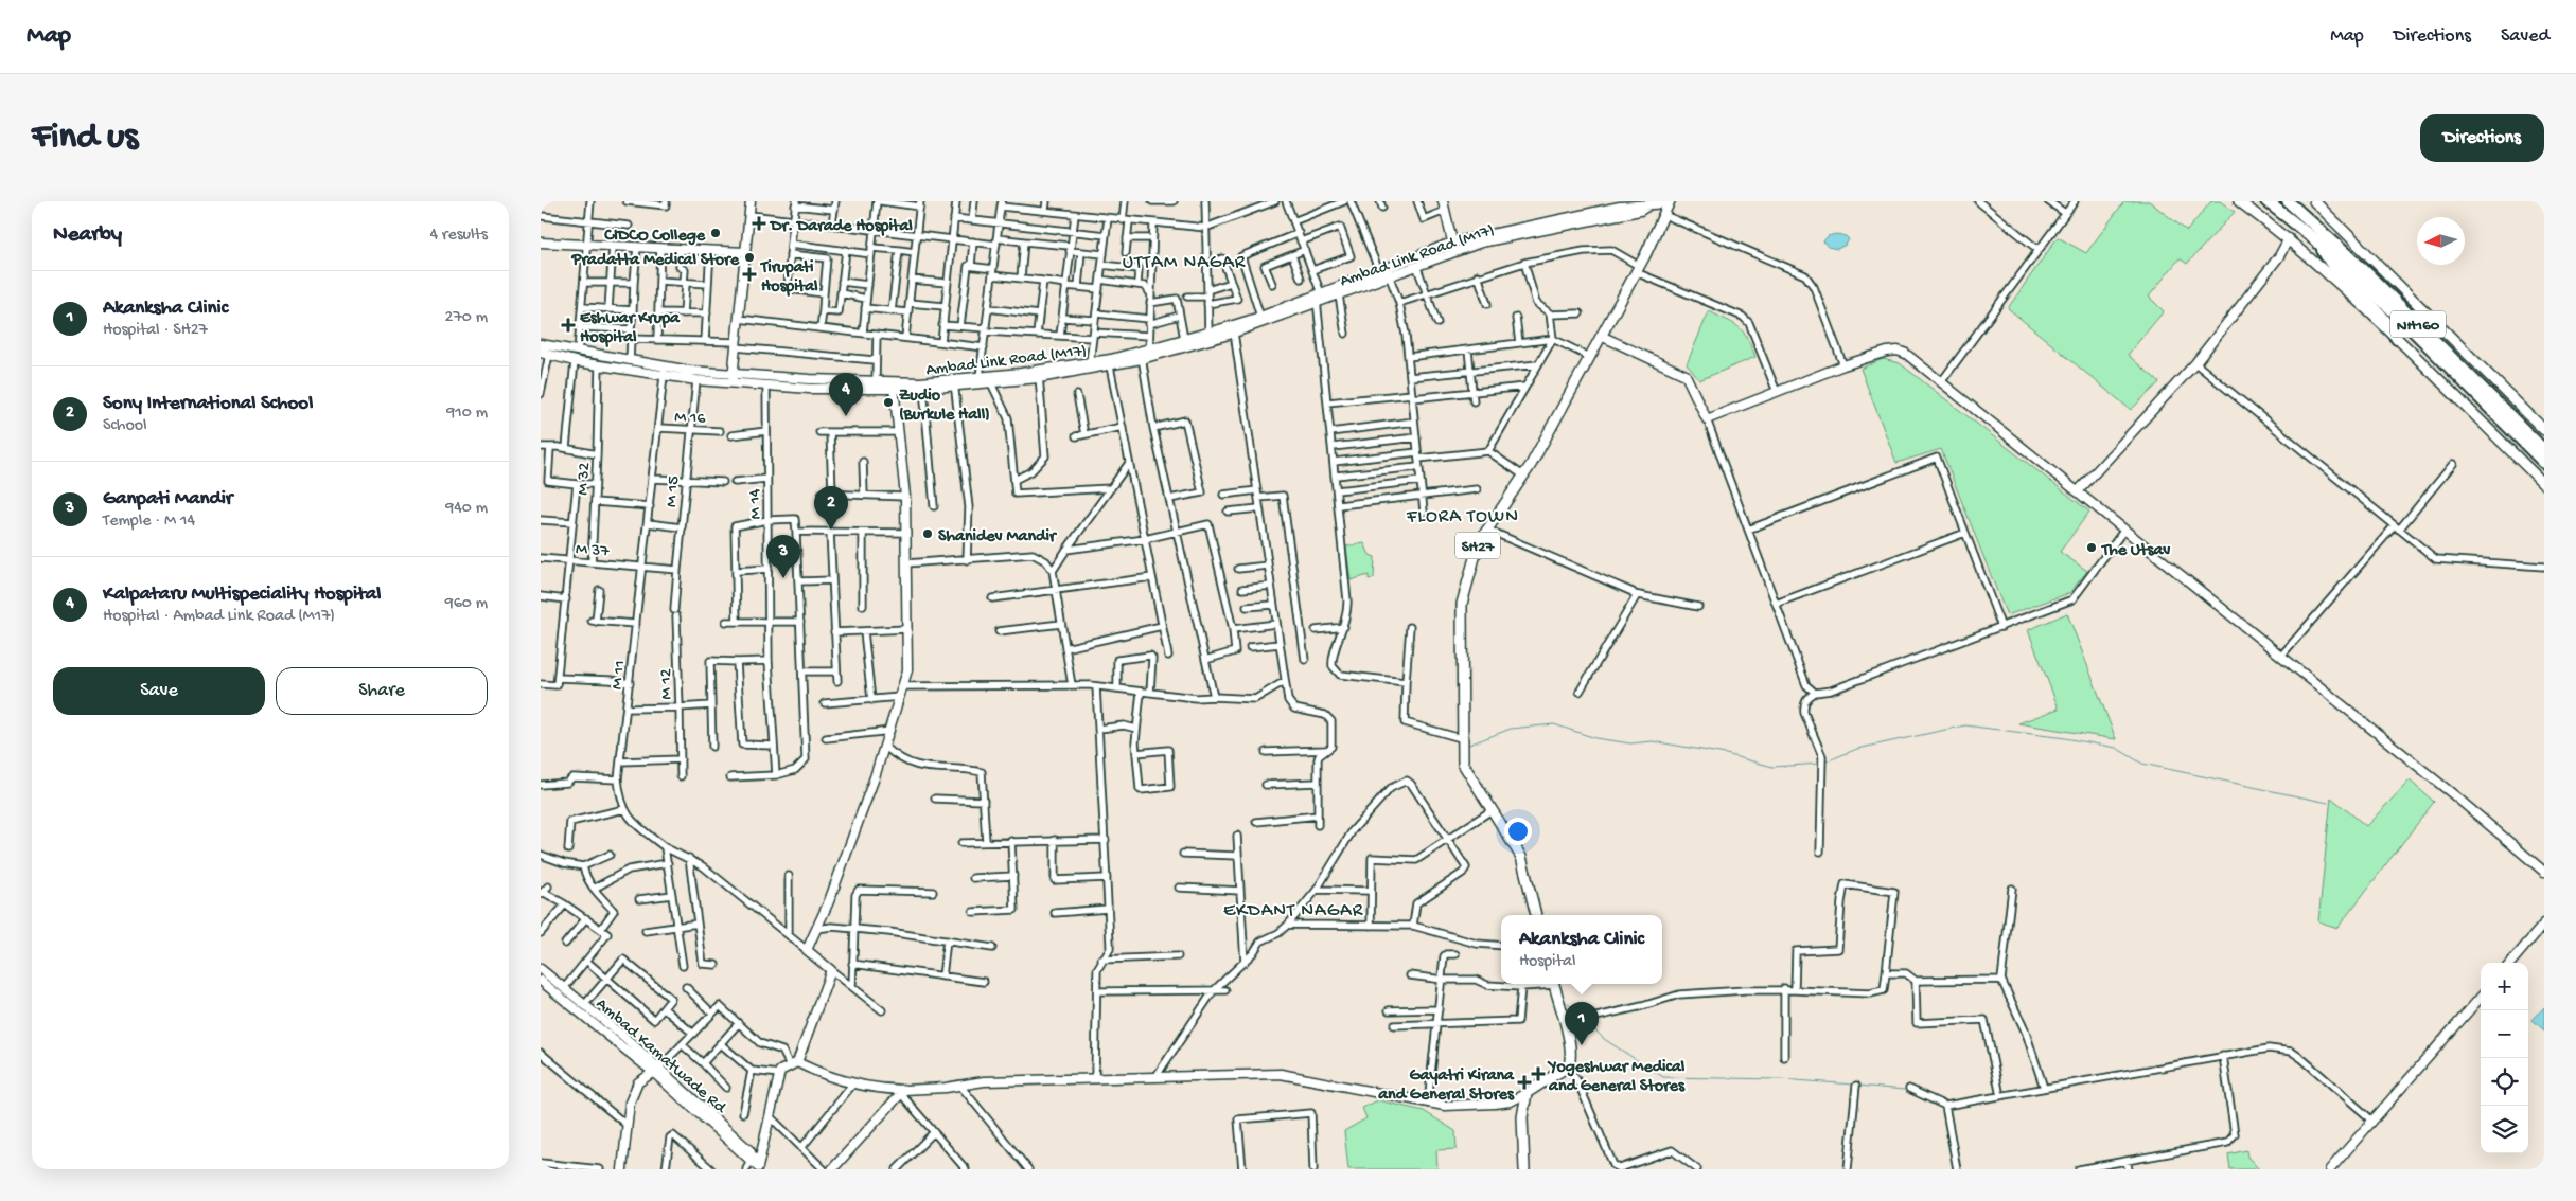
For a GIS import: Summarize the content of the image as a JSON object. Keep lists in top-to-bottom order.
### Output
{
  "streets": {
    "highway": ["NH160"],
    "main road": ["SH27"],
    "street": [
      "Ambad Link Road (M17)",
      "M 16",
      "M 32",
      "M 15",
      "M 14",
      "M 37",
      "M 11",
      "M 12",
      "Ambad Kamatwade Rd"
    ]
  },
  "crossings": [
    ["Ambad Link Road (M17)", "M 15"],
    ["Ambad Link Road (M17)", "M 14"],
    ["Ambad Link Road (M17)", "M 11"],
    ["M 16", "M 15"],
    ["M 16", "M 11"],
    ["M 32", "M 37"],
    ["M 15", "M 12"],
    ["M 37", "M 11"],
    ["M 11", "M 12"]
  ],
  "districts": ["UTTAM NAGAR", "FLORA TOWN", "EKDANT NAGAR"],
  "places": {
    "health": [
      "Dr. Darade Hospital",
      "Tirupati Hospital",
      "Eshwar Krupa Hospital",
      "Yogeshwar Medical and General Stores",
      "Gayatri Kirana and General Stores"
    ],
    "other": [
      "CIDCO College",
      "Pradatta Medical Store",
      "Zudio (Burkule Hall)",
      "Shanidev Mandir",
      "The Utsav"
    ]
  },
  "north": "left",
  "page": {
    "header": "Map",
    "nav": ["Map", "Directions", "Saved"],
    "buttons": [
      "Directions",
      ["Save", "Share"]
    ],
    "title": "Find us",
    "heading": ["Nearby", "4 results"],
    "list": [
      {
        "mark": "1",
        "name": "Akanksha Clinic",
        "note": "Hospital · SH27",
        "value": "270 m"
      },
      {
        "mark": "2",
        "name": "Sony International School",
        "note": "School",
        "value": "910 m"
      },
      {
        "mark": "3",
        "name": "Ganpati Mandir",
        "note": "Temple · M 14",
        "value": "940 m"
      },
      {
        "mark": "4",
        "name": "Kalpataru Multispeciality Hospital",
        "note": "Hospital · Ambad Link Road (M17)",
        "value": "960 m"
      }
    ],
    "pins": [
      "4",
      "2",
      "3",
      "1"
    ],
    "popup": ["Akanksha Clinic", "Hospital"],
    "map_buttons": ["+", "−"]
  }
}
